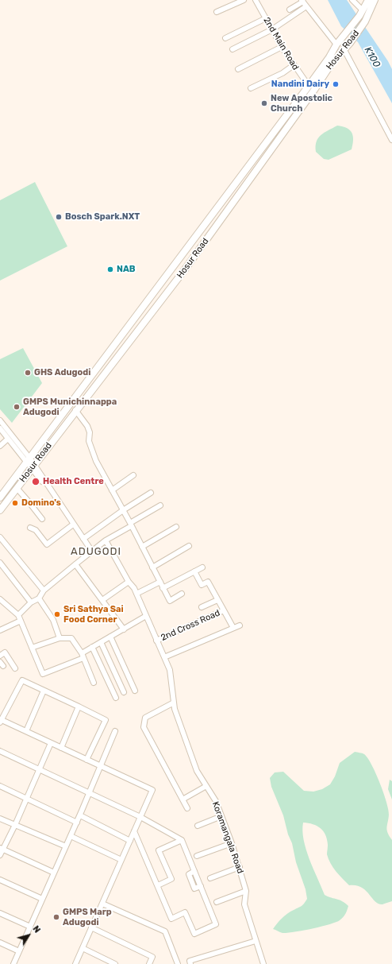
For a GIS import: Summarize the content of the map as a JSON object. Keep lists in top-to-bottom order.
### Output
{
  "streets": {
    "main road": ["Hosur Road"],
    "street": ["2nd Main Road", "2nd Cross Road", "Koramangala Road"]
  },
  "crossings": [
    ["2nd Main Road", "Hosur Road"],
    ["2nd Cross Road", "Koramangala Road"]
  ],
  "districts": ["ADUGODI"],
  "water": ["K100"],
  "places": [
    "Nandini Dairy",
    "New Apostolic Church",
    "Bosch Spark.NXT",
    "NAB",
    "GHS Adugodi",
    "GMPS Munichinnappa Adugodi",
    "Health Centre",
    "Domino's",
    "Sri Sathya Sai Food Corner",
    "GMPS Marp Adugodi"
  ],
  "north": "top right"
}
